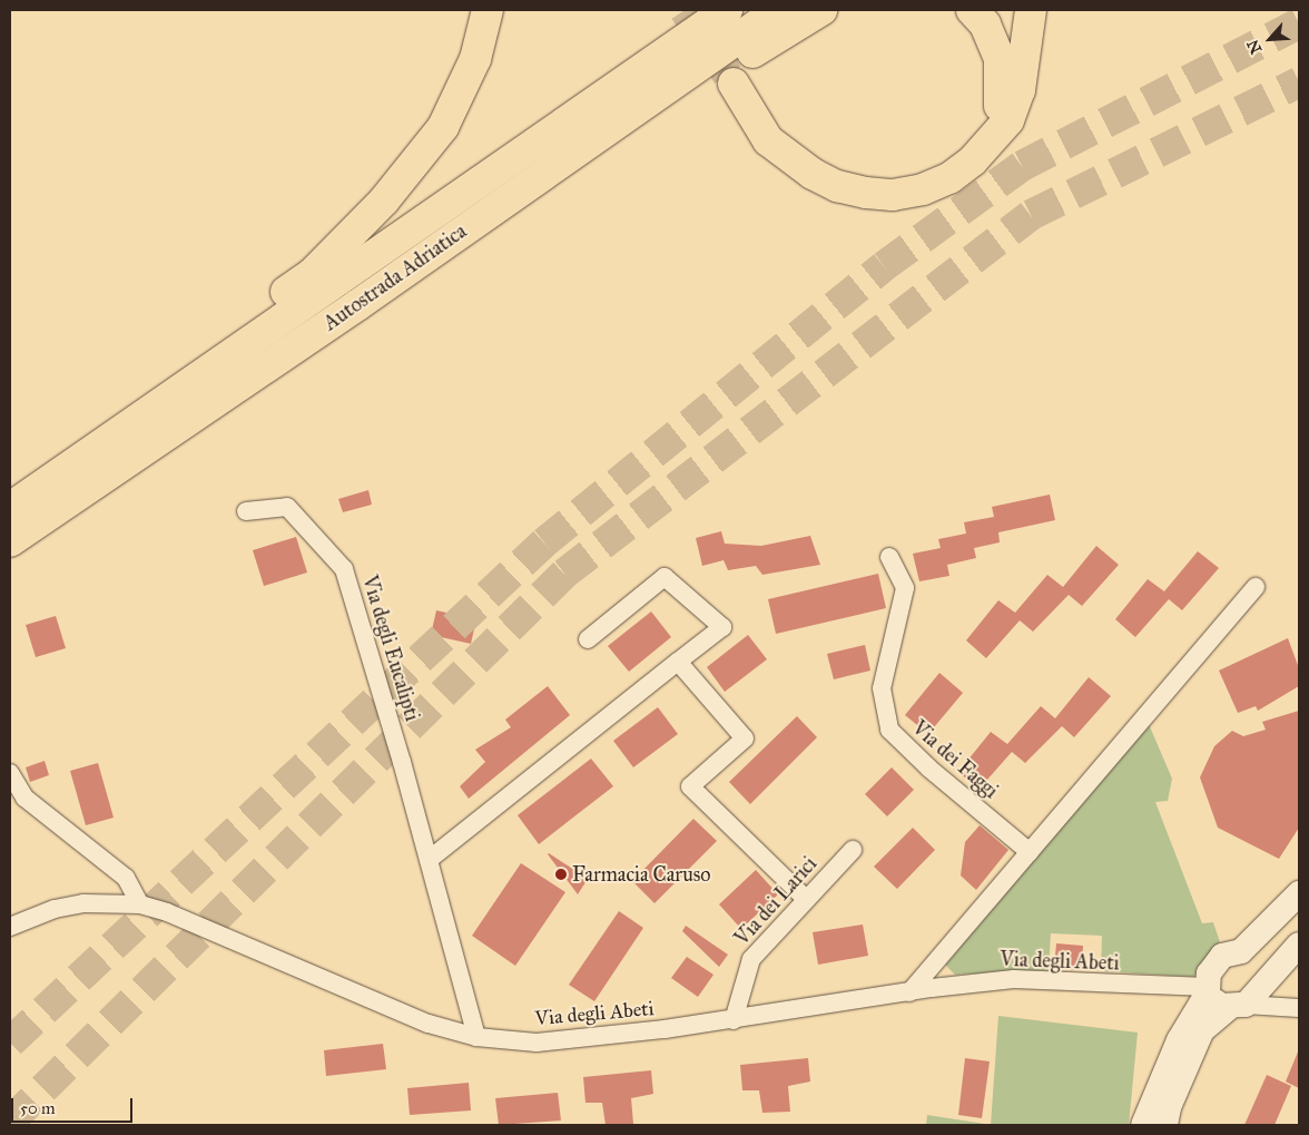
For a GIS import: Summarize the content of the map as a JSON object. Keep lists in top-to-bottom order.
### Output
{
  "streets": {
    "highway": ["Autostrada Adriatica"],
    "street": [
      "Via degli Eucalipti",
      "Via dei Faggi",
      "Via dei Larici",
      "Via degli Abeti"
    ]
  },
  "crossings": [
    ["Via degli Eucalipti", "Via degli Abeti"],
    ["Via dei Larici", "Via degli Abeti"]
  ],
  "places": ["Farmacia Caruso"],
  "scale_bar": "50 m",
  "north": "bottom left"
}
